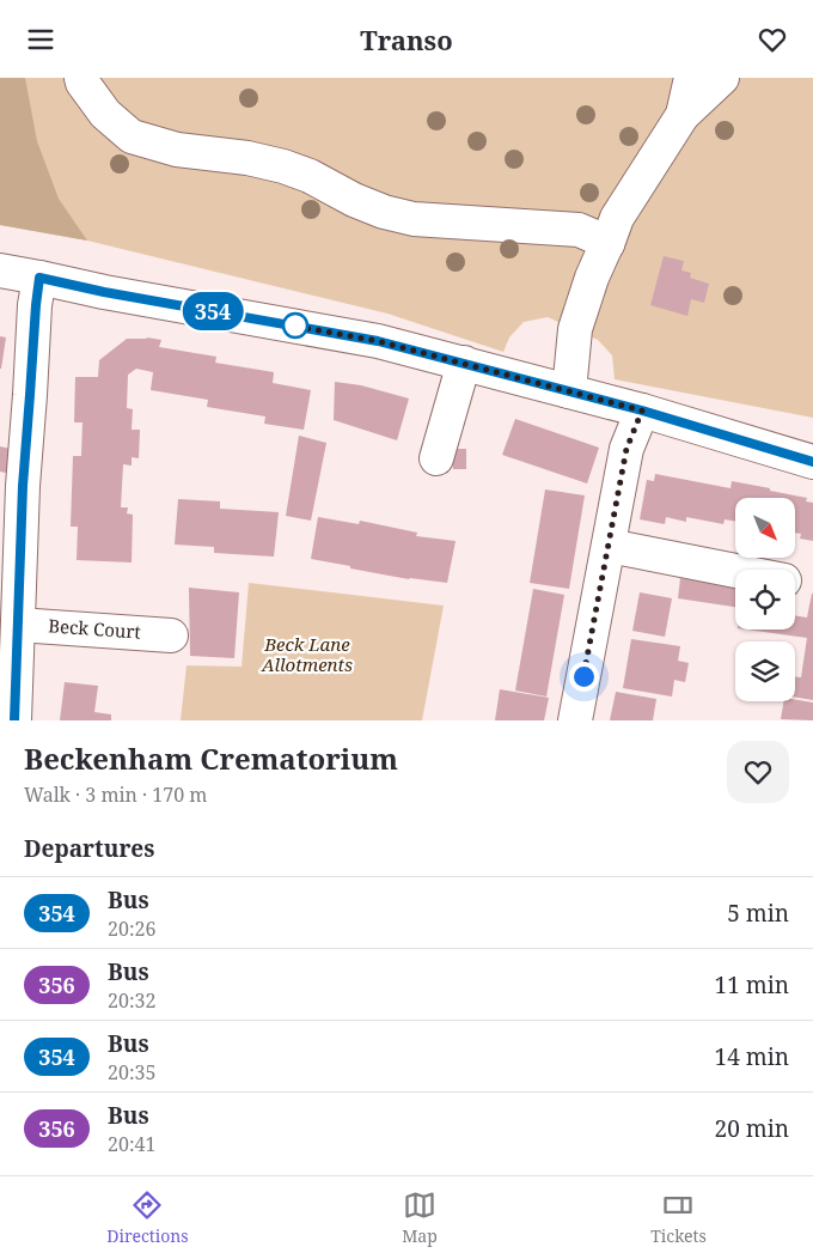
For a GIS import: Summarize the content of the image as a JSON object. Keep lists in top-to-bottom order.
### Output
{
  "streets": {
    "street": ["Beck Court"]
  },
  "parks": ["Beck Lane Allotments"],
  "lines": ["bus line 354"],
  "north": "bottom right",
  "page": {
    "header": "Transo",
    "on_map": "354",
    "heading": [
      ["Beckenham Crematorium", "Walk · 3 min · 170 m"],
      "Departures"
    ],
    "list": [
      {
        "mark": "354",
        "name": "Bus",
        "note": "20:26",
        "value": "5 min"
      },
      {
        "mark": "356",
        "name": "Bus",
        "note": "20:32",
        "value": "11 min"
      },
      {
        "mark": "354",
        "name": "Bus",
        "note": "20:35",
        "value": "14 min"
      },
      {
        "mark": "356",
        "name": "Bus",
        "note": "20:41",
        "value": "20 min"
      }
    ],
    "tabs": ["Directions", "Map", "Tickets"]
  }
}
